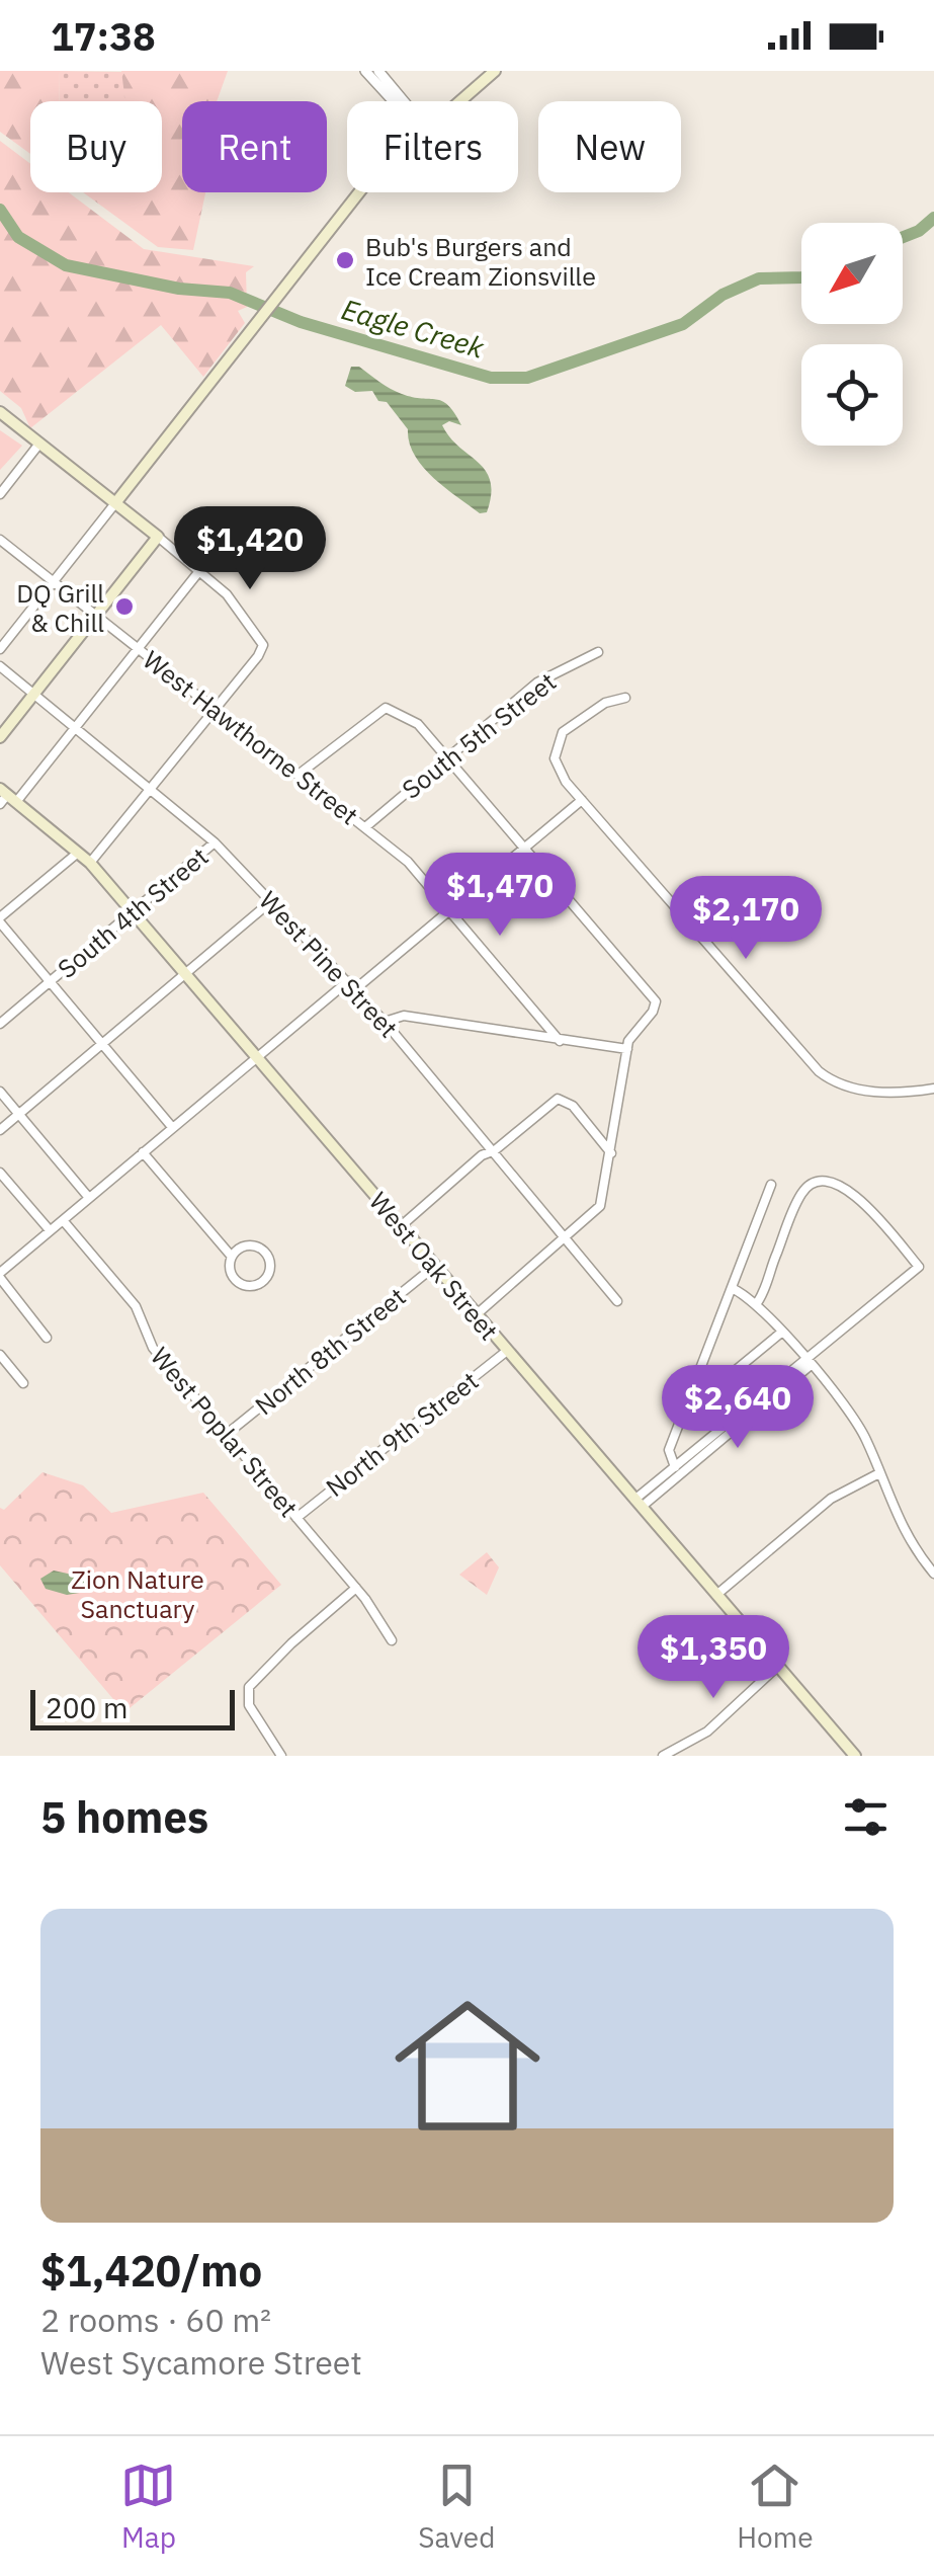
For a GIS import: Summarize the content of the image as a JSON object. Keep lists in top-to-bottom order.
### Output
{
  "streets": {
    "main road": ["West Oak Street"],
    "street": [
      "South 5th Street",
      "West Hawthorne Street",
      "South 4th Street",
      "West Pine Street",
      "North 8th Street",
      "West Poplar Street",
      "North 9th Street"
    ]
  },
  "crossings": [
    ["South 5th Street", "West Hawthorne Street"],
    ["South 4th Street", "West Pine Street"],
    ["South 4th Street", "West Oak Street"],
    ["West Oak Street", "North 8th Street"],
    ["West Oak Street", "North 9th Street"],
    ["North 8th Street", "West Poplar Street"],
    ["West Poplar Street", "North 9th Street"]
  ],
  "water": ["Eagle Creek"],
  "parks": ["Zion Nature Sanctuary"],
  "places": ["Bub's Burgers and Ice Cream Zionsville", "DQ Grill & Chill"],
  "scale_bar": "200 m",
  "north": "bottom left",
  "page": {
    "status": "17:38",
    "chip": [
      "Buy",
      "Rent",
      "Filters",
      "New"
    ],
    "price": [
      "$1,420",
      "$1,470",
      "$2,170",
      "$2,640",
      "$1,350"
    ],
    "scale": "200 m",
    "heading": "5 homes",
    "list": [
      {
        "name": "$1,420/mo",
        "note": "2 rooms · 60 m² · West Sycamore Street"
      }
    ],
    "tabs": ["Map", "Saved", "Home"]
  }
}
